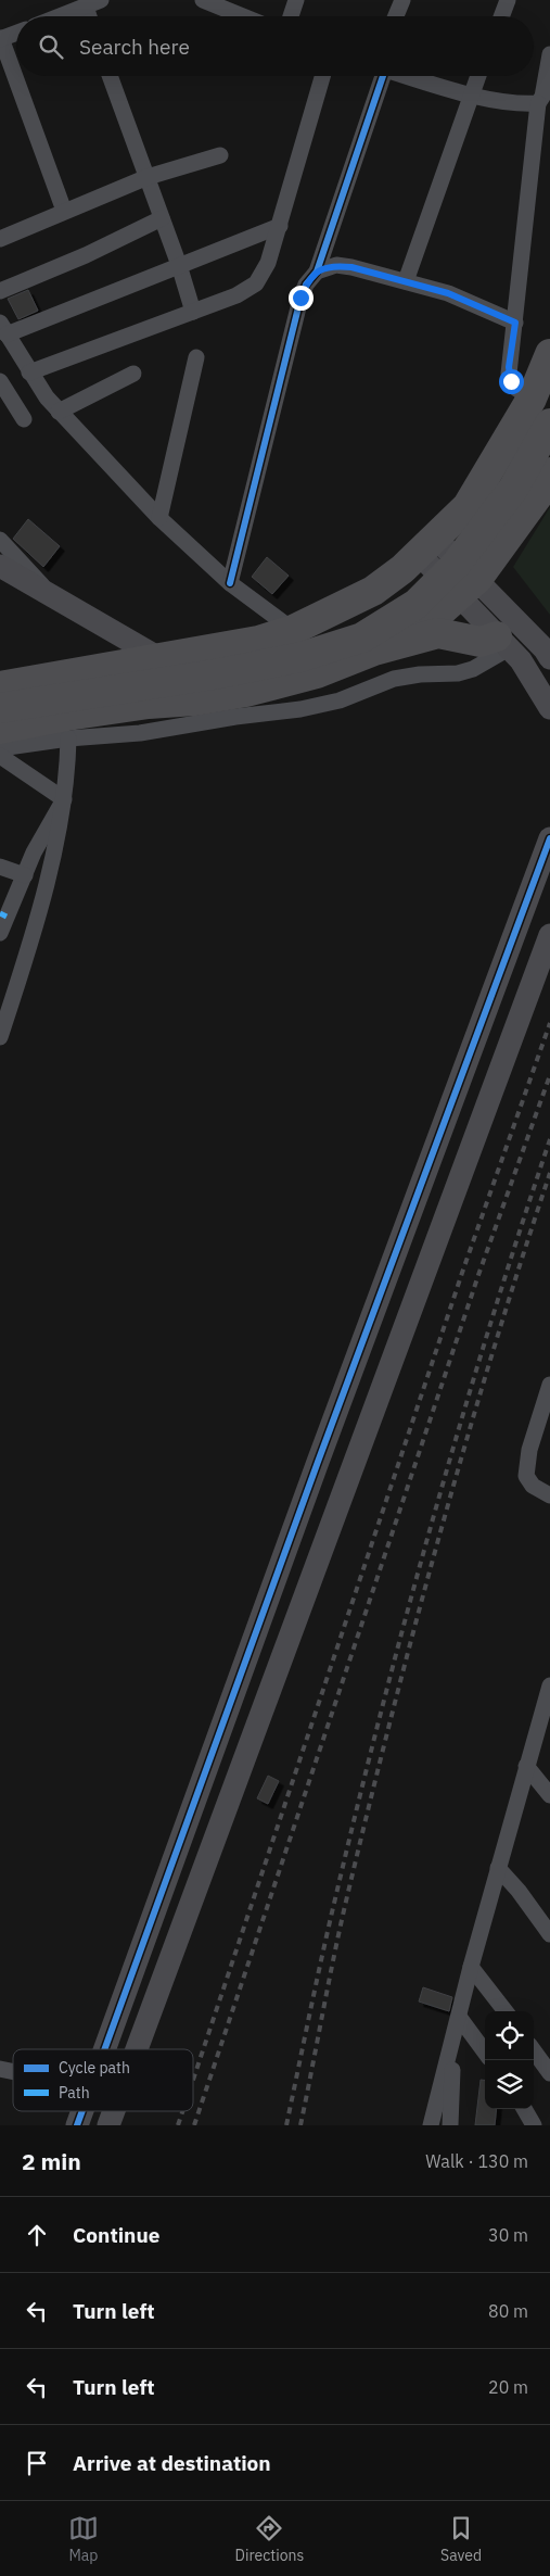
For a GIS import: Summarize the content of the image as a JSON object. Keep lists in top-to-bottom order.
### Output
{
  "legend": ["Cycle path", "Path"],
  "page": {
    "search": "Search here",
    "heading": ["2 min", "Walk · 130 m"],
    "list": [
      ["Continue", "30 m"],
      ["Turn left", "80 m"],
      ["Turn left", "20 m"],
      "Arrive at destination"
    ],
    "nav": ["Map", "Directions", "Saved"]
  }
}
